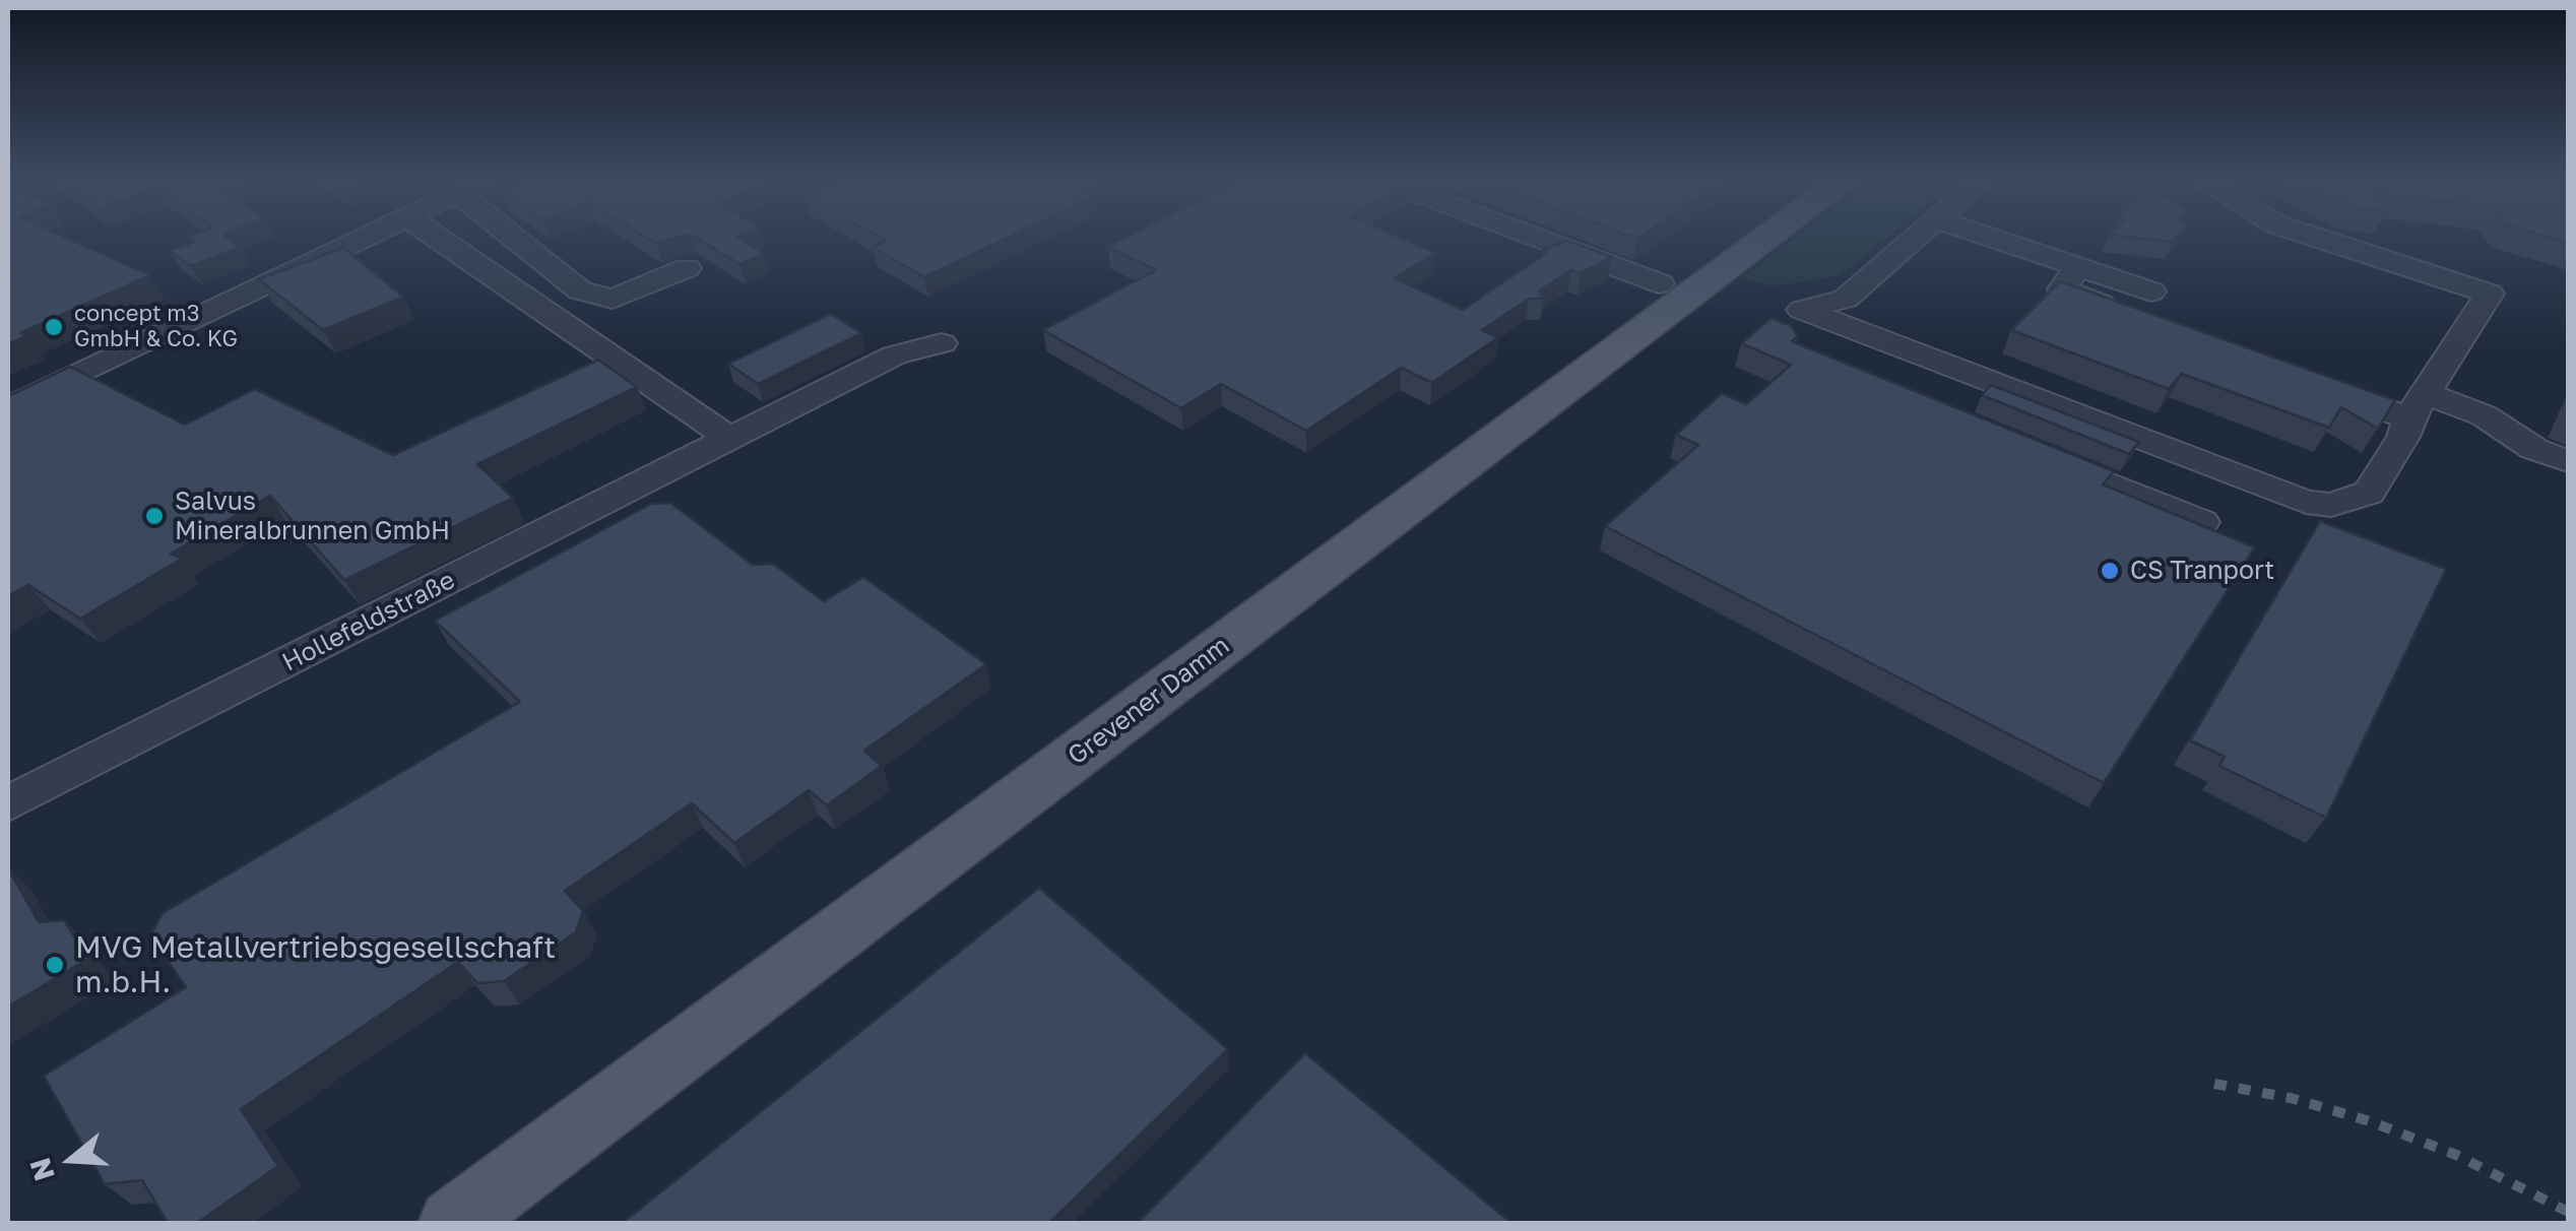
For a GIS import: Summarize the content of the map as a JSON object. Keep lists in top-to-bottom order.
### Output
{
  "streets": {
    "main road": ["Grevener Damm"],
    "street": ["Hollefeldstraße"]
  },
  "places": [
    "concept m3 GmbH & Co. KG",
    "Salvus Mineralbrunnen GmbH",
    "CS Tranport",
    "MVG Metallvertriebsgesellschaft m.b.H."
  ],
  "north": "left"
}
